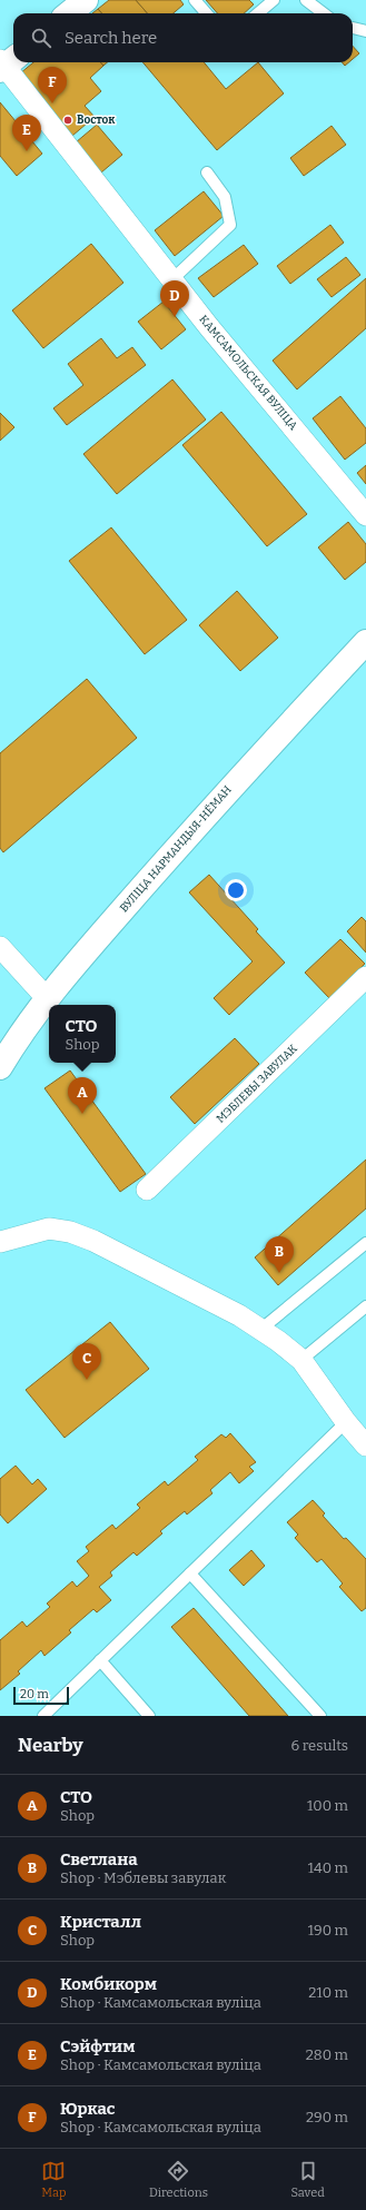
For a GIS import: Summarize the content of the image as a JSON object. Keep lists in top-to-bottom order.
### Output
{
  "streets": {
    "street": ["КАМСАМОЛЬСКАЯ ВУЛІЦА", "ВУЛІЦА НАРМАНДЫЯ-НЁМАН", "МЭБЛЕВЫ ЗАВУЛАК"]
  },
  "places": ["Восток"],
  "scale_bar": "20 m",
  "page": {
    "search": "Search here",
    "pins": [
      "F",
      "E",
      "D",
      "A",
      "B",
      "C"
    ],
    "popup": ["СТО", "Shop"],
    "scale": "20 m",
    "heading": ["Nearby", "6 results"],
    "list": [
      {
        "mark": "A",
        "name": "СТО",
        "note": "Shop",
        "value": "100 m"
      },
      {
        "mark": "B",
        "name": "Светлана",
        "note": "Shop · Мэблевы завулак",
        "value": "140 m"
      },
      {
        "mark": "C",
        "name": "Кристалл",
        "note": "Shop",
        "value": "190 m"
      },
      {
        "mark": "D",
        "name": "Комбикорм",
        "note": "Shop · Камсамольская вуліца",
        "value": "210 m"
      },
      {
        "mark": "E",
        "name": "Сэйфтим",
        "note": "Shop · Камсамольская вуліца",
        "value": "280 m"
      },
      {
        "mark": "F",
        "name": "Юркас",
        "note": "Shop · Камсамольская вуліца",
        "value": "290 m"
      }
    ],
    "nav": ["Map", "Directions", "Saved"]
  }
}
